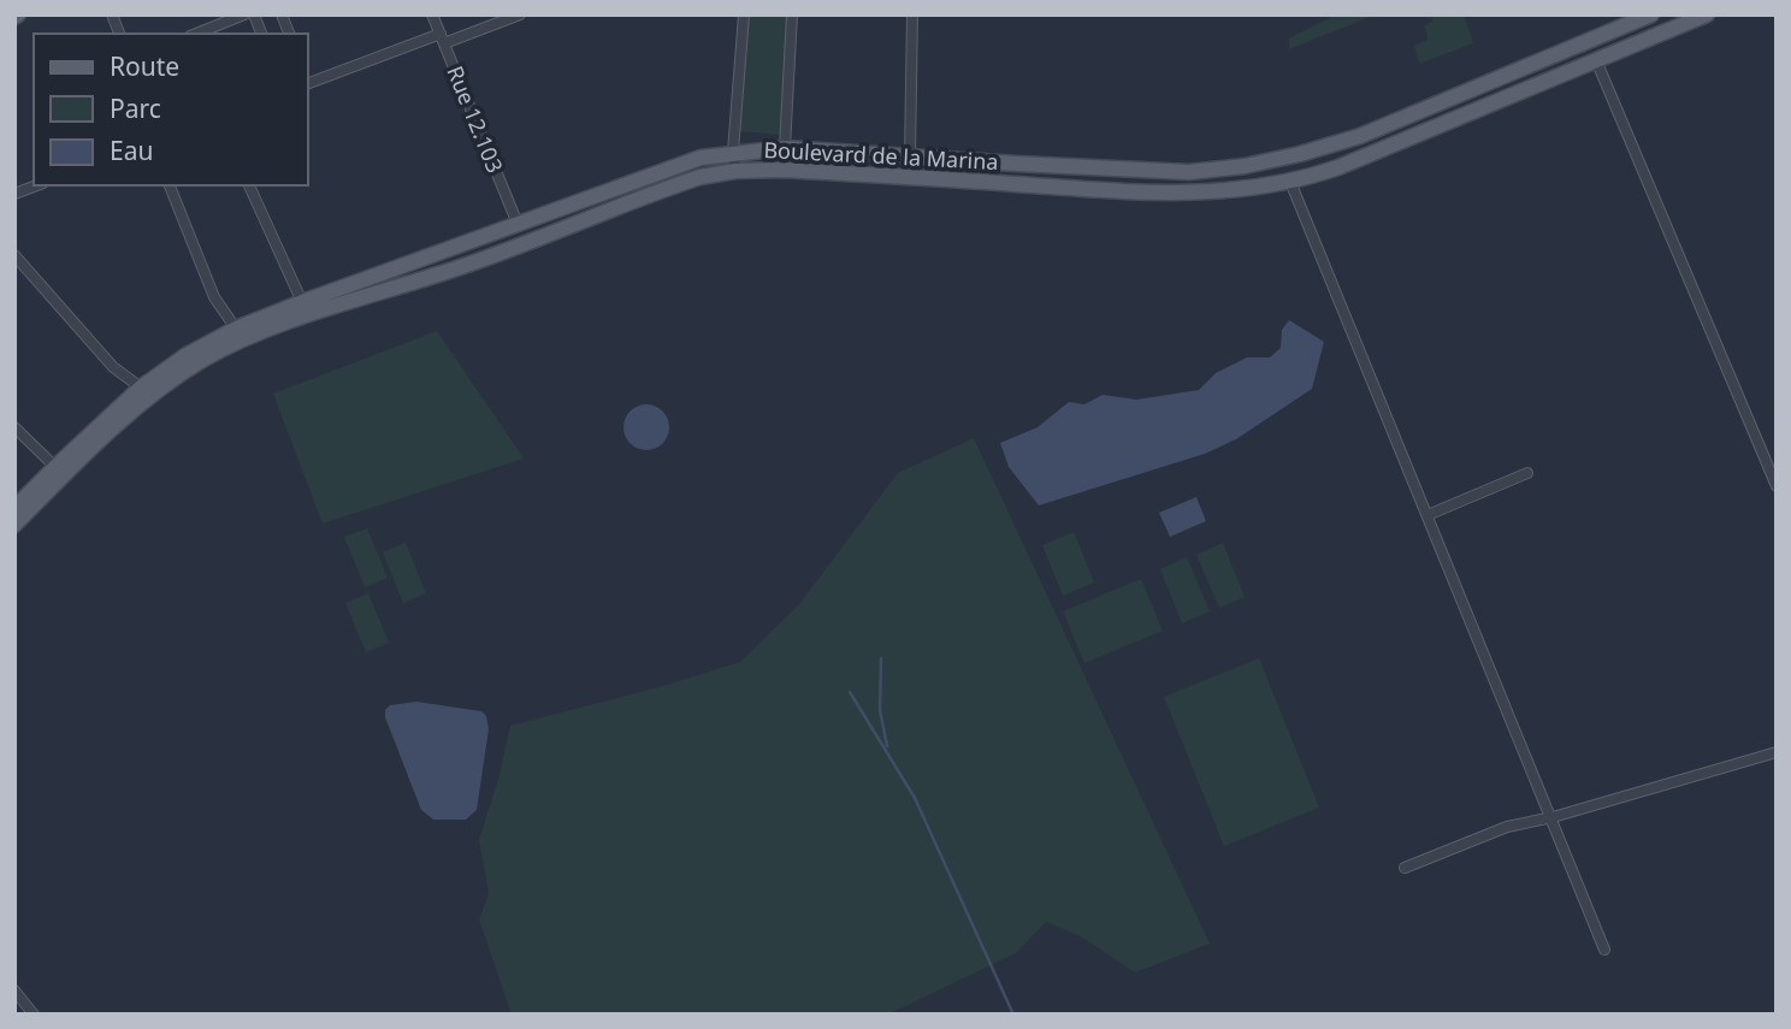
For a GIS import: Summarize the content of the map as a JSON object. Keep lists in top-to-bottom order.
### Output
{
  "streets": {
    "main road": ["Boulevard de la Marina"],
    "street": ["Rue 12.103"]
  },
  "crossings": [
    ["Rue 12.103", "Boulevard de la Marina"]
  ],
  "legend": ["Route", "Parc", "Eau"]
}
